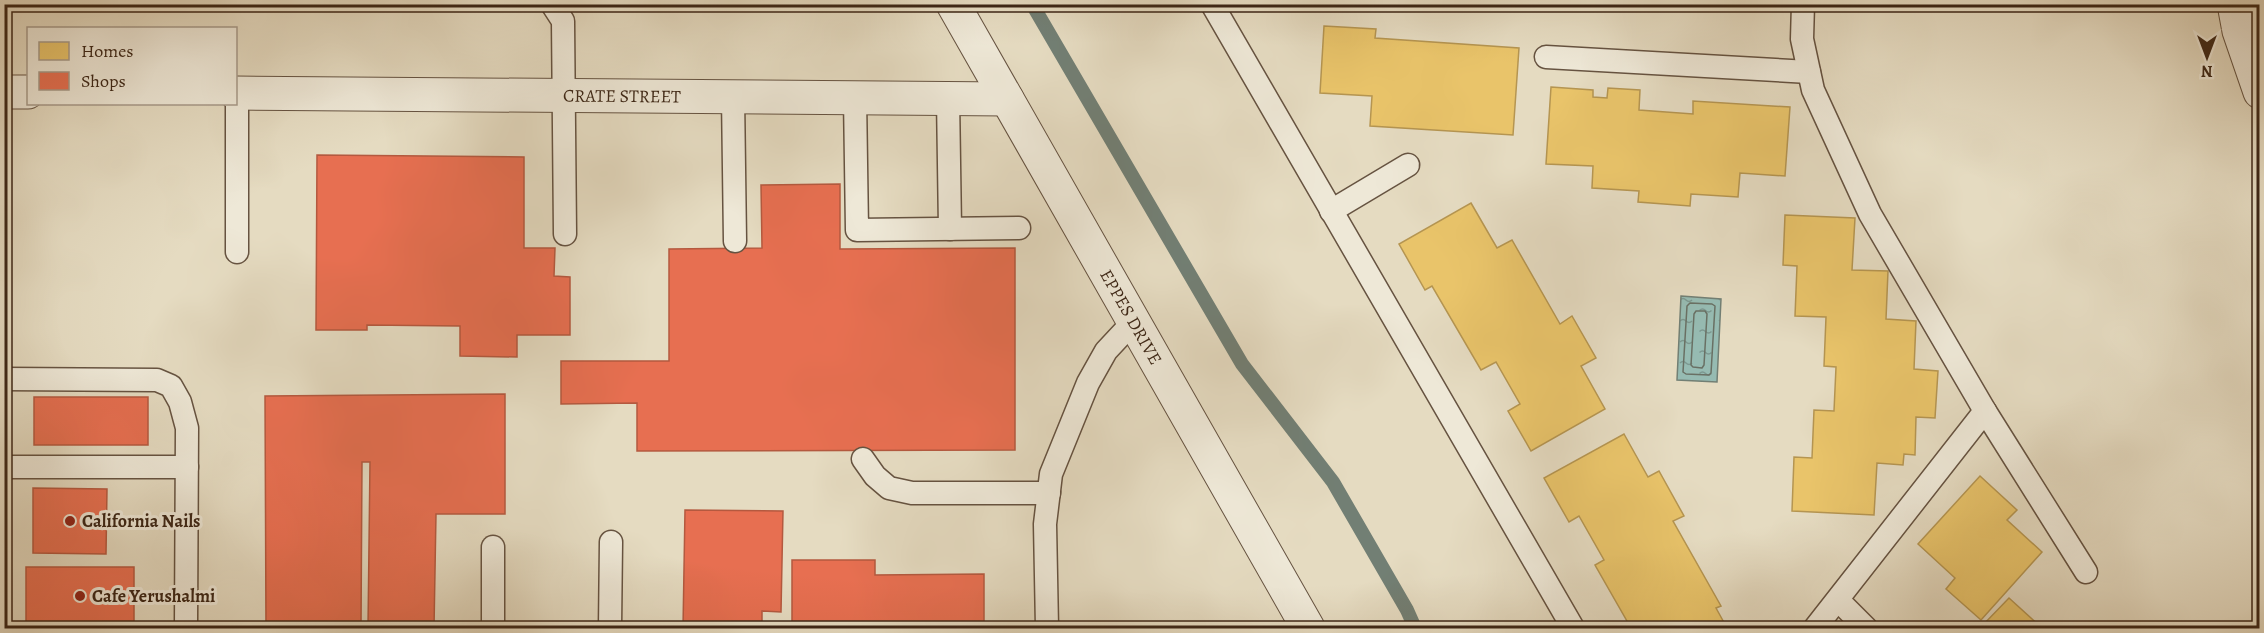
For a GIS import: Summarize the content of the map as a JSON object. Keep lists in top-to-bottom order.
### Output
{
  "streets": {
    "street": ["CRATE STREET", "EPPES DRIVE"]
  },
  "crossings": [
    ["CRATE STREET", "EPPES DRIVE"]
  ],
  "places": ["California Nails", "Cafe Yerushalmi"],
  "legend": ["Homes", "Shops"],
  "north": "bottom"
}
